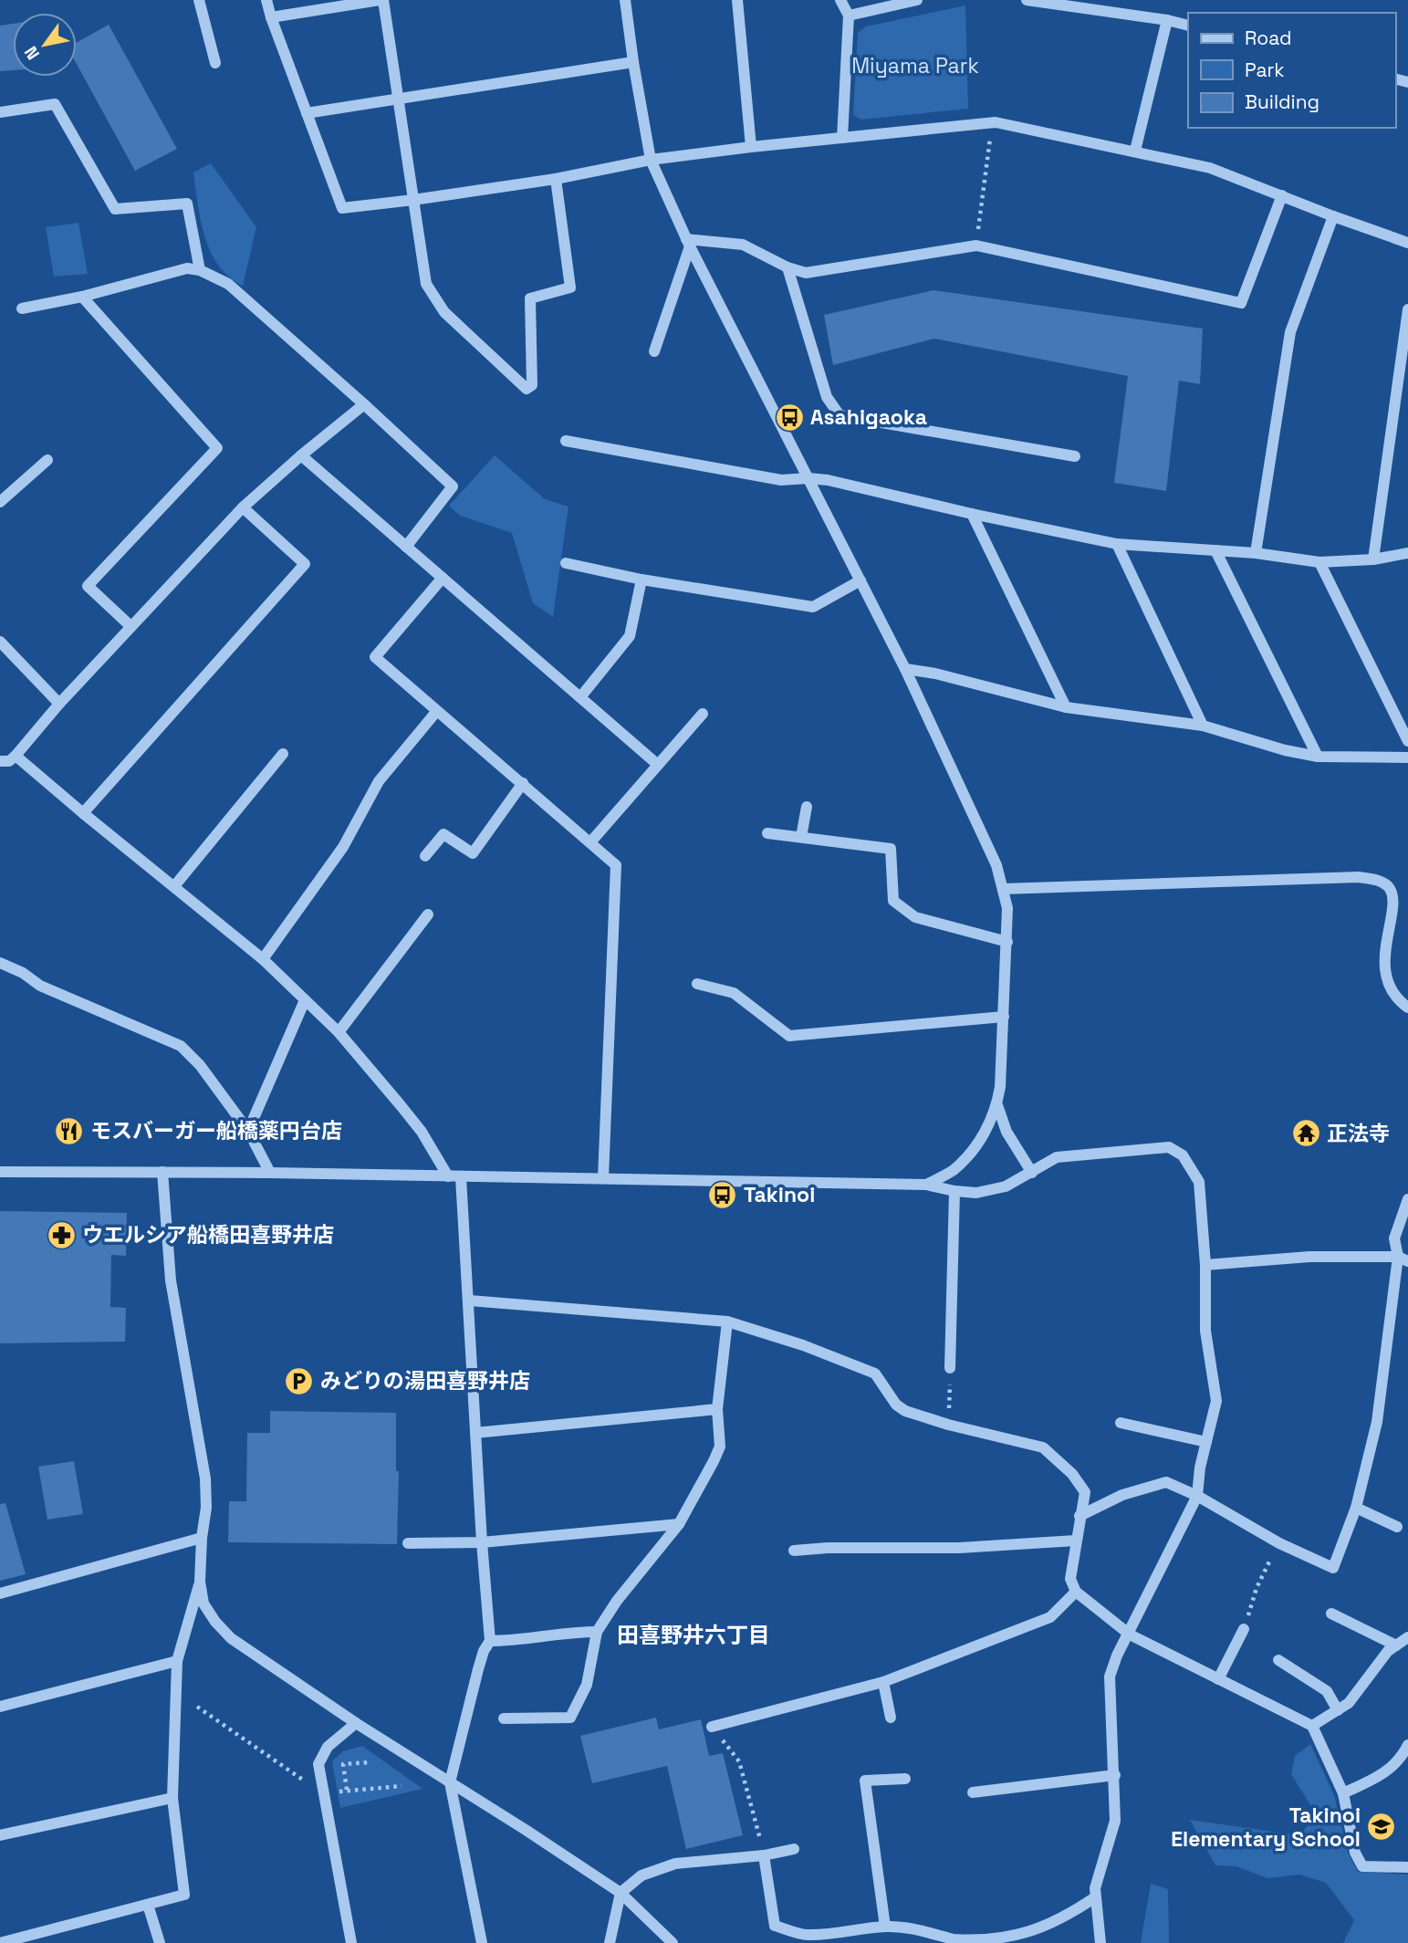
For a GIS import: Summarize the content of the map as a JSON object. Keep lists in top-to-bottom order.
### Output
{
  "districts": ["田喜野井六丁目"],
  "parks": ["Miyama Park"],
  "places": {
    "bus stop": ["Asahigaoka", "Takinoi"],
    "restaurant": ["モスバーガー船橋薬円台店"],
    "temple": ["正法寺"],
    "pharmacy": ["ウエルシア船橋田喜野井店"],
    "parking": ["みどりの湯田喜野井店"],
    "school or university": ["Takinoi Elementary School"]
  },
  "legend": ["Road", "Park", "Building"],
  "north": "bottom left"
}
